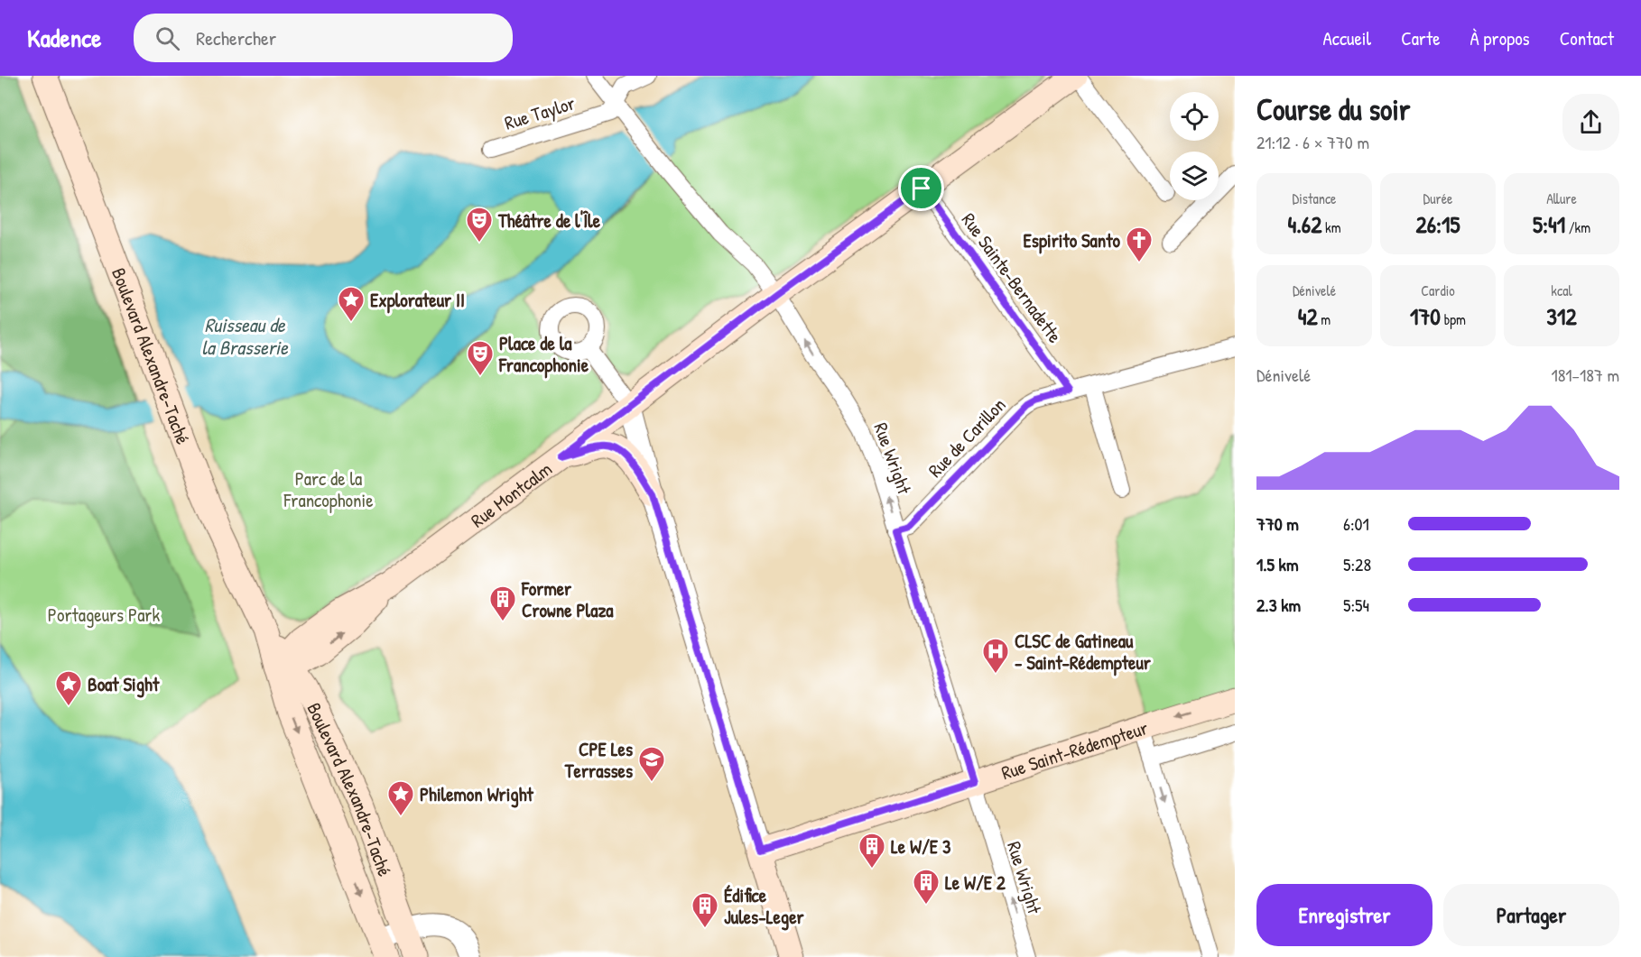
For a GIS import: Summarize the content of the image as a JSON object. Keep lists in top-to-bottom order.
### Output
{
  "streets": {
    "main road": ["Boulevard Alexandre-Taché", "Rue Montcalm", "Rue Saint-Rédempteur"],
    "street": [
      "Rue Taylor",
      "Rue Sainte-Bernadette",
      "Rue de Carillon",
      "Rue Wright"
    ]
  },
  "crossings": [
    ["Rue Taylor", "Rue Wright"],
    ["Rue Sainte-Bernadette", "Rue de Carillon"],
    ["Rue Sainte-Bernadette", "Rue Montcalm"],
    ["Boulevard Alexandre-Taché", "Rue Montcalm"],
    ["Rue de Carillon", "Rue Wright"],
    ["Rue Wright", "Rue Montcalm"],
    ["Rue Wright", "Rue Saint-Rédempteur"]
  ],
  "one_way": ["Rue Wright"],
  "water": ["Ruisseau de la Brasserie"],
  "parks": ["Parc de la Francophonie", "Portageurs Park"],
  "places": {
    "theatre": ["Théâtre de l'Île", "Place de la Francophonie"],
    "church": ["Espirito Santo"],
    "place": ["Explorateur II", "Boat Sight", "Philemon Wright"],
    "building": [
      "Former Crowne Plaza",
      "Le W/E 3",
      "Le W/E 2",
      "Édifice Jules-Leger"
    ],
    "hospital": ["CLSC de Gatineau - Saint-Rédempteur"],
    "school or university": ["CPE Les Terrasses"]
  },
  "page": {
    "header": "Kadence",
    "search": "Rechercher",
    "nav": [
      "Accueil",
      "Carte",
      "À propos",
      "Contact"
    ],
    "heading": ["Course du soir", "21:12 · 6 × 770 m"],
    "stats": [
      ["Distance", "4.62 km"],
      ["Durée", "26:15"],
      ["Allure", "5:41 /km"],
      ["Dénivelé", "42 m"],
      ["Cardio", "170 bpm"],
      ["kcal", "312"]
    ],
    "chart": ["Dénivelé", "181–187 m"],
    "list": [
      {
        "name": "770 m",
        "note": "6:01"
      },
      {
        "name": "1.5 km",
        "note": "5:28"
      },
      {
        "name": "2.3 km",
        "note": "5:54"
      }
    ],
    "buttons": ["Enregistrer", "Partager"]
  }
}
